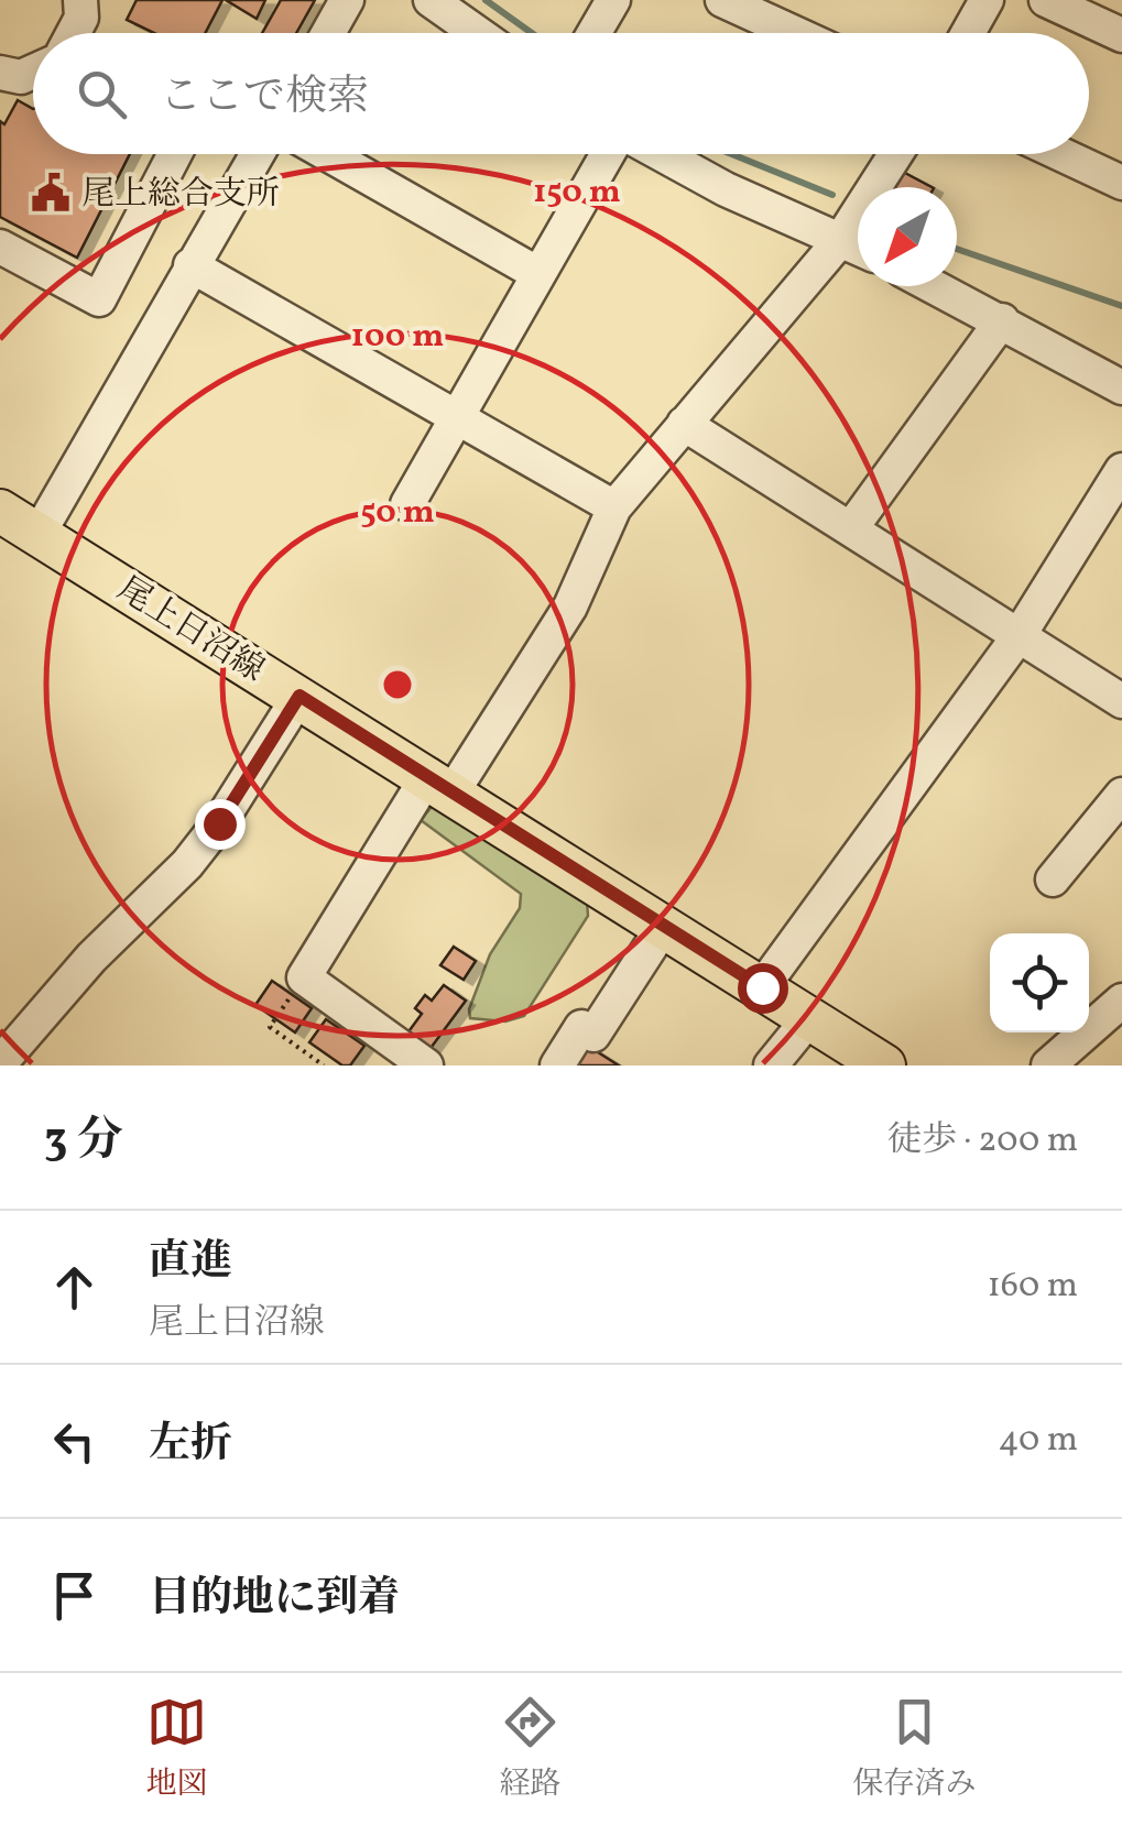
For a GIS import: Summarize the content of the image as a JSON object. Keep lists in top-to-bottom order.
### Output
{
  "streets": {
    "main road": ["尾上日沼線"]
  },
  "places": {
    "public building": ["尾上総合支所"]
  },
  "north": "bottom left",
  "page": {
    "search": "ここで検索",
    "heading": ["3 分", "徒歩 · 200 m"],
    "list": [
      ["直進", "尾上日沼線", "160 m"],
      ["左折", "40 m"],
      "目的地に到着"
    ],
    "nav": ["地図", "経路", "保存済み"]
  },
  "rings": ["150 m", "100 m", "50 m"]
}
